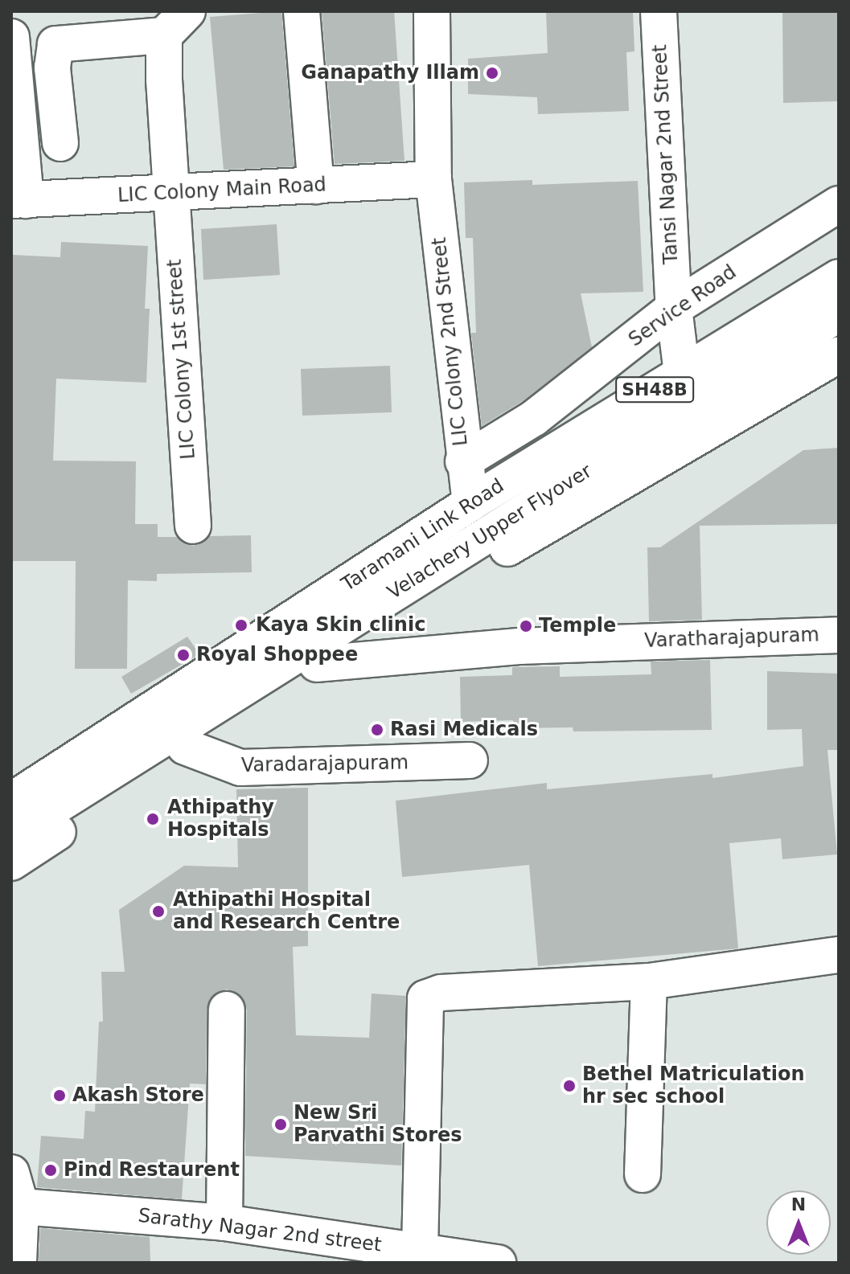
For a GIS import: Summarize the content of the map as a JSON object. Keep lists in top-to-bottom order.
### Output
{
  "streets": {
    "street": [
      "Tansi Nagar 2nd Street",
      "LIC Colony Main Road",
      "Service Road",
      "LIC Colony 2nd Street",
      "LIC Colony 1st street",
      "SH48B",
      "Velachery Upper Flyover",
      "Taramani Link Road",
      "Varatharajapuram",
      "Varadarajapuram",
      "Sarathy Nagar 2nd street"
    ]
  },
  "crossings": [
    ["Tansi Nagar 2nd Street", "Service Road"],
    ["Tansi Nagar 2nd Street", "Taramani Link Road"],
    ["LIC Colony Main Road", "LIC Colony 2nd Street"],
    ["LIC Colony Main Road", "LIC Colony 1st street"],
    ["Service Road", "LIC Colony 2nd Street"],
    ["LIC Colony 2nd Street", "Taramani Link Road"]
  ],
  "places": [
    "Ganapathy Illam",
    "Kaya Skin clinic",
    "Temple",
    "Royal Shoppee",
    "Rasi Medicals",
    "Athipathy Hospitals",
    "Athipathi Hospital and Research Centre",
    "Bethel Matriculation hr sec school",
    "Akash Store",
    "New Sri Parvathi Stores",
    "Pind Restaurent"
  ],
  "north": "top"
}
